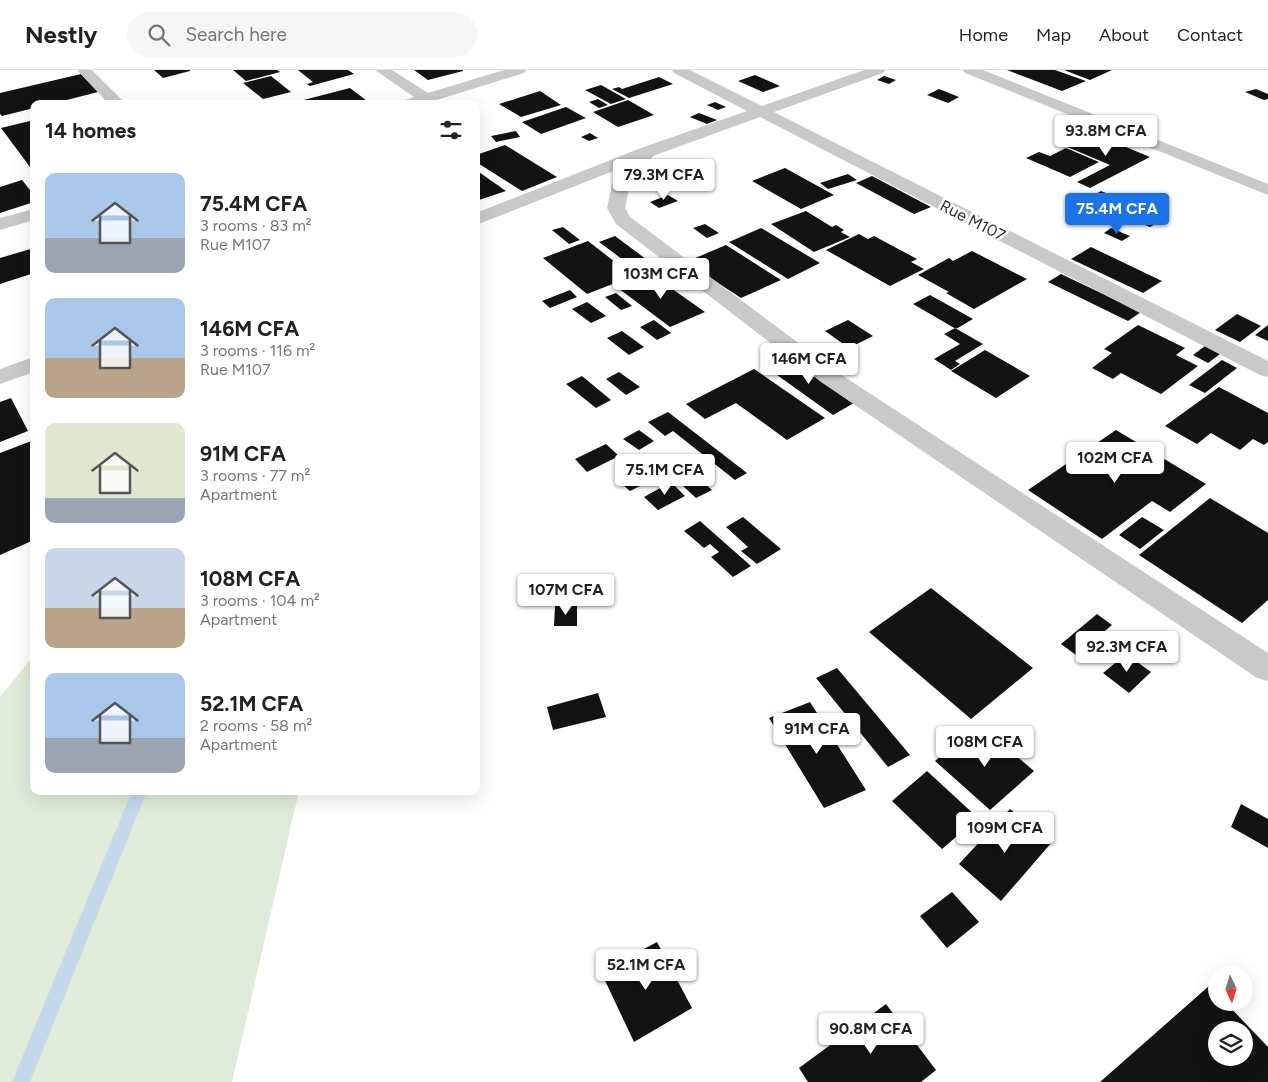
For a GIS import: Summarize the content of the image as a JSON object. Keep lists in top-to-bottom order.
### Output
{
  "streets": {
    "street": ["Rue M107"]
  },
  "north": "bottom",
  "page": {
    "header": "Nestly",
    "search": "Search here",
    "nav": [
      "Home",
      "Map",
      "About",
      "Contact"
    ],
    "heading": "14 homes",
    "price": [
      "93.8M CFA",
      "79.3M CFA",
      "75.4M CFA",
      "103M CFA",
      "146M CFA",
      "102M CFA",
      "75.1M CFA",
      "107M CFA",
      "92.3M CFA",
      "91M CFA",
      "108M CFA",
      "109M CFA",
      "52.1M CFA",
      "90.8M CFA"
    ],
    "list": [
      {
        "name": "75.4M CFA",
        "note": "3 rooms · 83 m² · Rue M107"
      },
      {
        "name": "146M CFA",
        "note": "3 rooms · 116 m² · Rue M107"
      },
      {
        "name": "91M CFA",
        "note": "3 rooms · 77 m² · Apartment"
      },
      {
        "name": "108M CFA",
        "note": "3 rooms · 104 m² · Apartment"
      },
      {
        "name": "52.1M CFA",
        "note": "2 rooms · 58 m² · Apartment"
      }
    ]
  }
}
